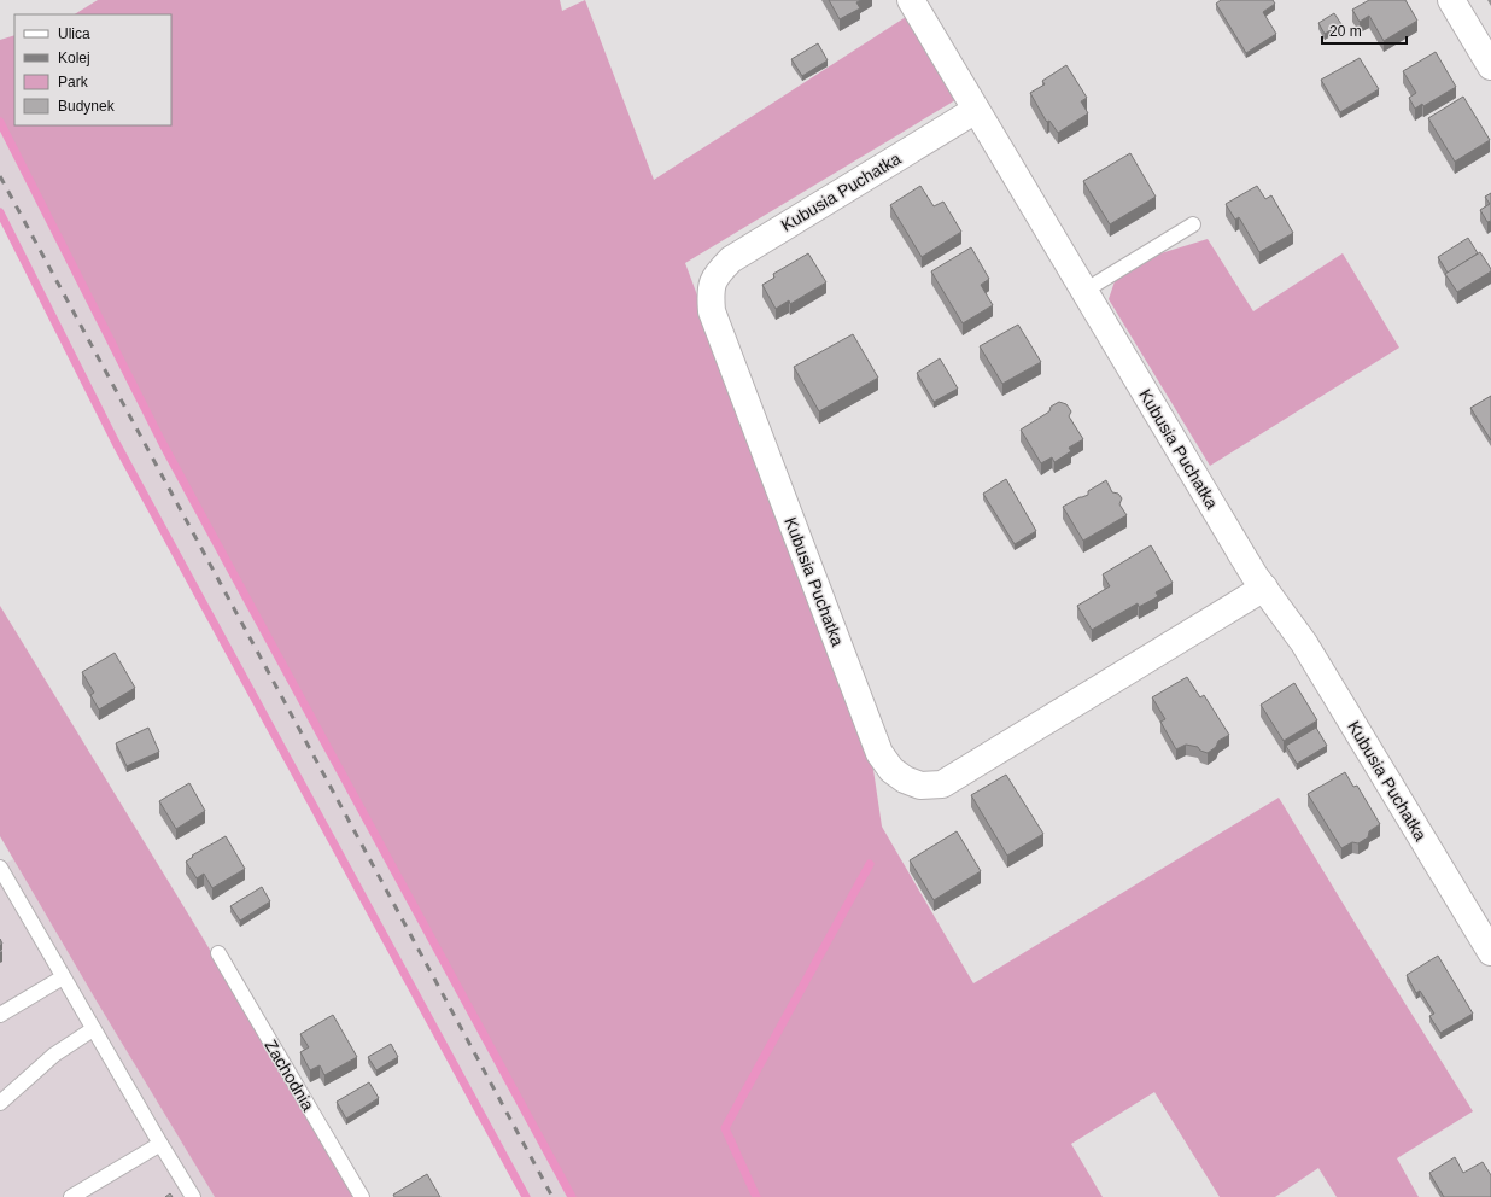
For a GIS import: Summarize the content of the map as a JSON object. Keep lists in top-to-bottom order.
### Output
{
  "streets": {
    "street": ["Kubusia Puchatka"],
    "lane": ["Zachodnia"]
  },
  "legend": [
    "Ulica",
    "Kolej",
    "Park",
    "Budynek"
  ],
  "scale_bar": "20 m"
}
